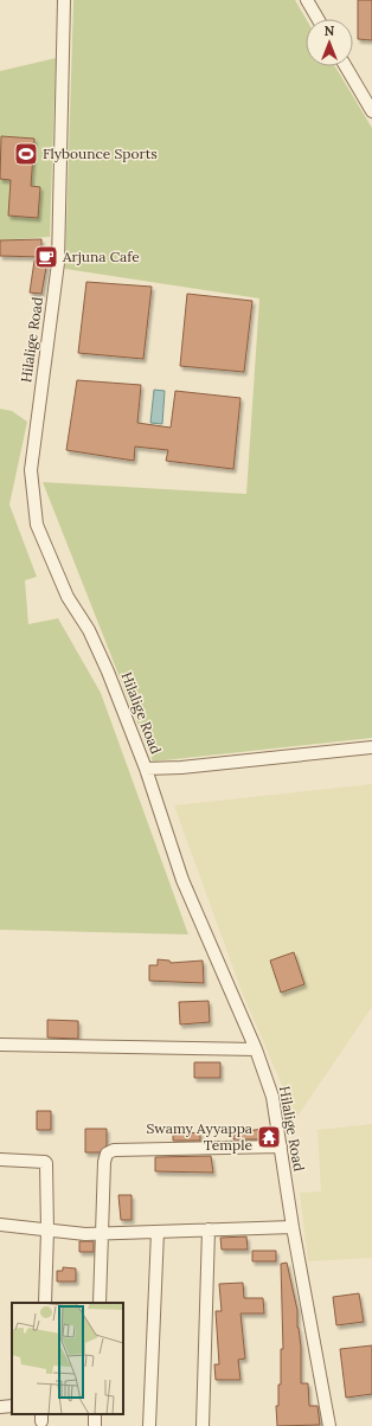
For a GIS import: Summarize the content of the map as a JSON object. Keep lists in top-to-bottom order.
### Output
{
  "streets": {
    "street": ["Hilalige Road"]
  },
  "places": {
    "sports": ["Flybounce Sports"],
    "cafe": ["Arjuna Cafe"],
    "temple": ["Swamy Ayyappa Temple"]
  },
  "north": "top"
}
